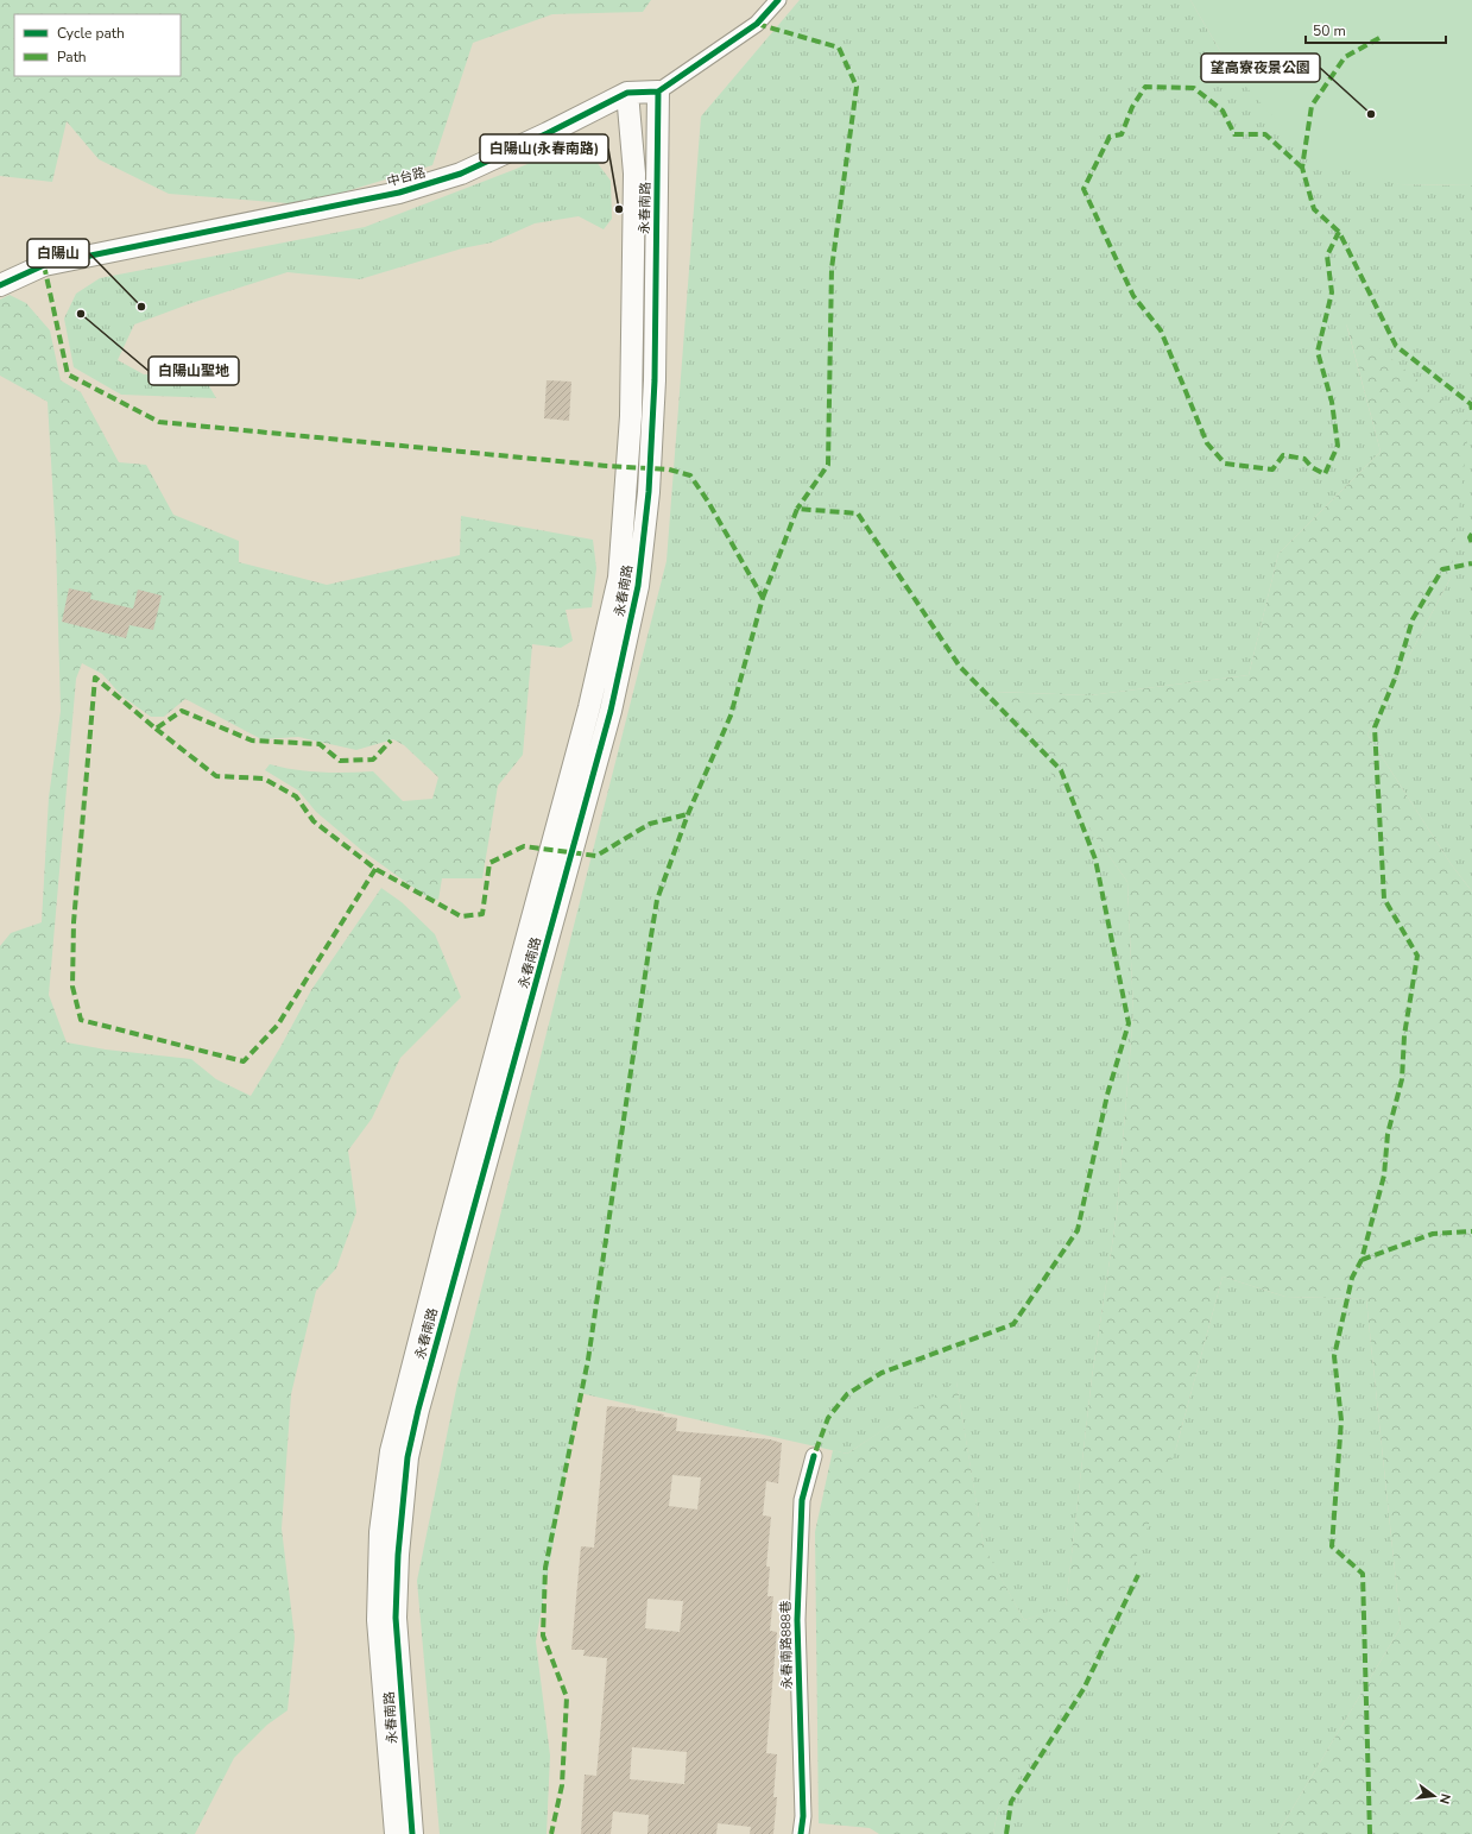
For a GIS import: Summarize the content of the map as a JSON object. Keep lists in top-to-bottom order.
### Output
{
  "streets": {
    "street": ["中台路", "永春南路", "永春南路888巷"]
  },
  "crossings": [
    ["中台路", "永春南路"]
  ],
  "places": [
    "望高寮夜景公園",
    "白陽山(永春南路)",
    "白陽山",
    "白陽山聖地"
  ],
  "legend": ["Cycle path", "Path"],
  "scale_bar": "50 m",
  "north": "right"
}
